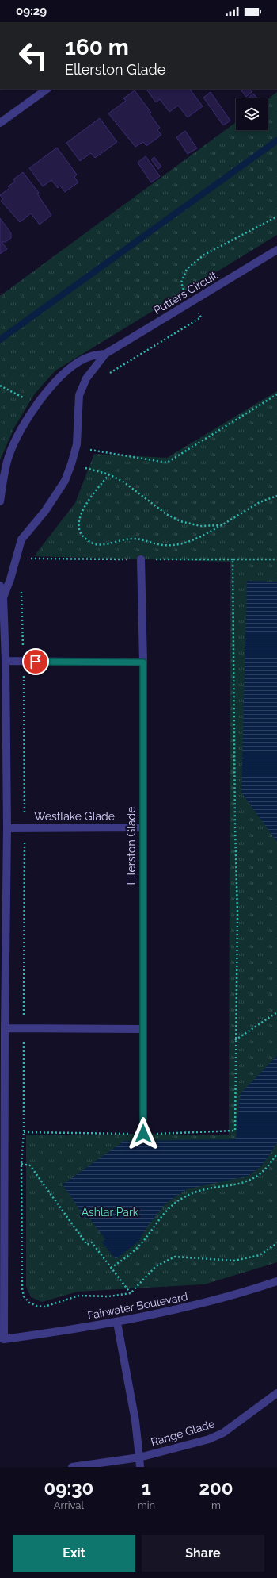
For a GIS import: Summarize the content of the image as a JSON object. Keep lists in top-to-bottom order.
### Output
{
  "streets": {
    "street": [
      "Putters Circuit",
      "Westlake Glade",
      "Ellerston Glade",
      "Fairwater Boulevard",
      "Range Glade"
    ]
  },
  "crossings": [
    ["Putters Circuit", "Westlake Glade"],
    ["Putters Circuit", "Fairwater Boulevard"],
    ["Westlake Glade", "Ellerston Glade"],
    ["Fairwater Boulevard", "Range Glade"]
  ],
  "parks": ["Ashlar Park"],
  "page": {
    "status": "09:29",
    "turn": ["160 m", "Ellerston Glade"],
    "eta": [
      "09:30",
      "Arrival",
      "1",
      "min",
      "200",
      "m"
    ],
    "buttons": ["Exit", "Share"]
  }
}
